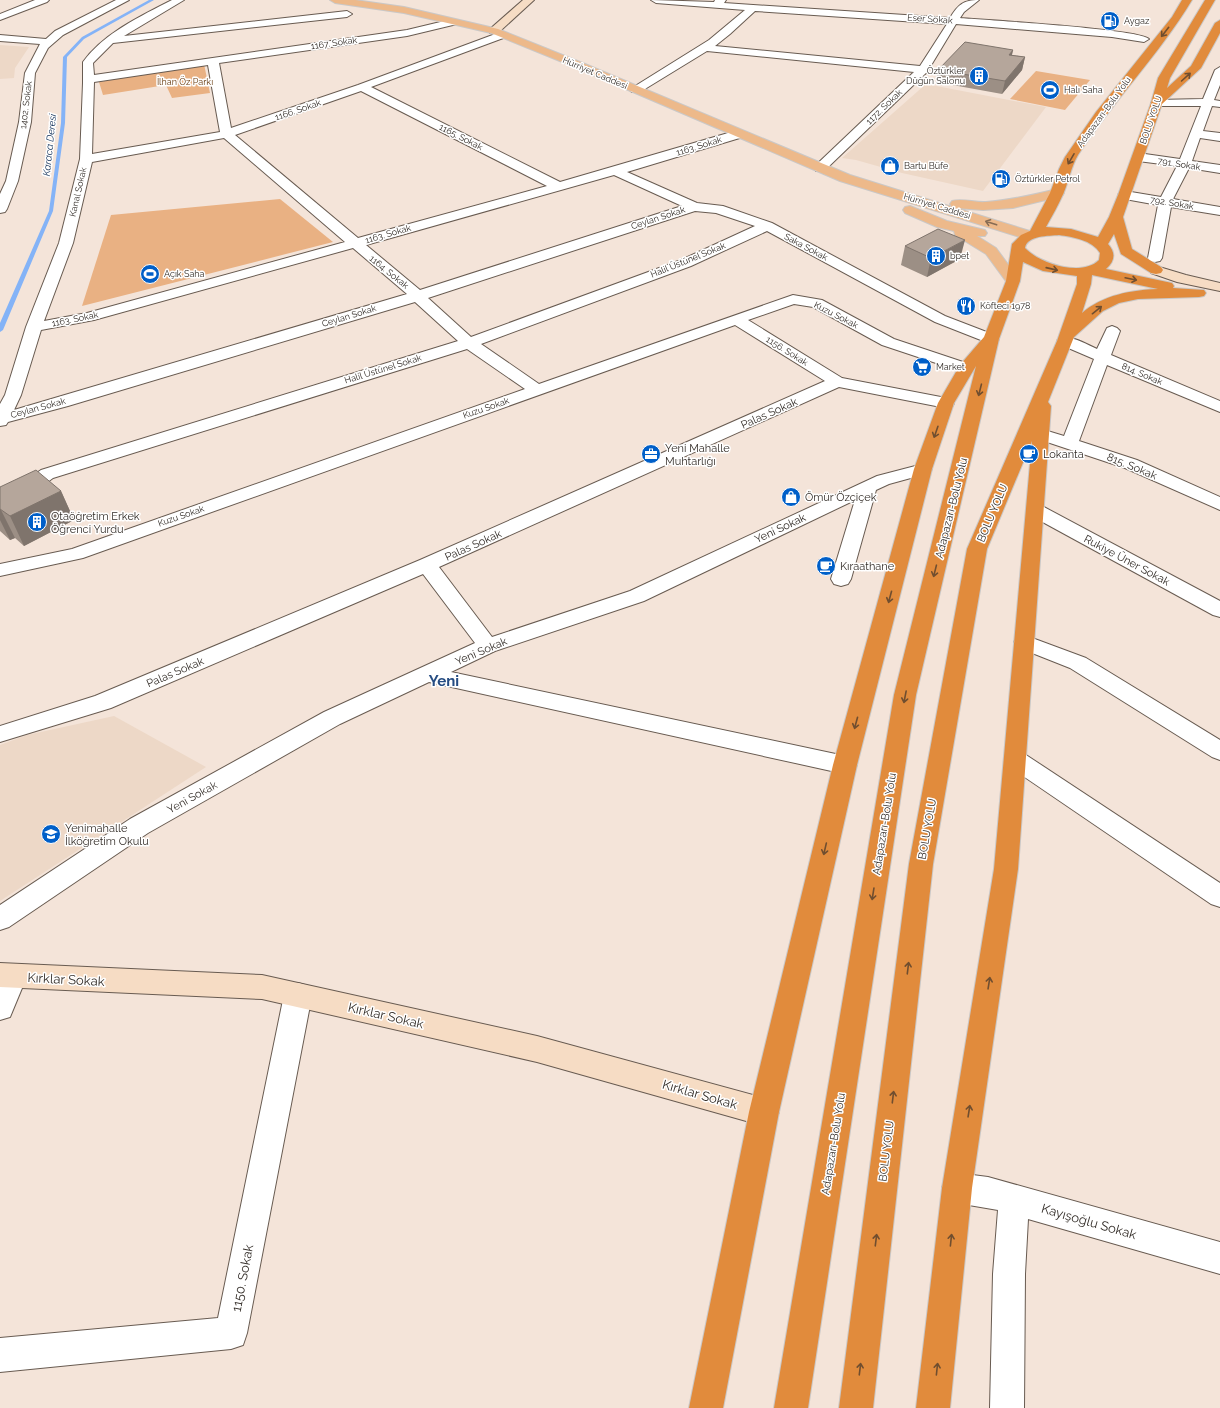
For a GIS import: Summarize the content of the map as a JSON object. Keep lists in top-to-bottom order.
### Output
{
  "streets": {
    "highway": ["Adapazarı-Bolu Yolu", "BOLU YOLU"],
    "main road": ["Hürriyet Caddesi"],
    "street": [
      "Eser Sokak",
      "1167. Sokak",
      "1402. Sokak",
      "1172. Sokak",
      "1166. Sokak",
      "1165. Sokak",
      "1163. Sokak",
      "791. Sokak",
      "Kanal Sokak",
      "792. Sokak",
      "Ceylan Sokak",
      "Saka Sokak",
      "Halil Üstünel Sokak",
      "1164. Sokak",
      "Kuzu Sokak",
      "1156. Sokak",
      "814. Sokak",
      "Palas Sokak",
      "815. Sokak",
      "Yeni Sokak",
      "Rukiye Üner Sokak",
      "Kırklar Sokak",
      "Kayışoğlu Sokak",
      "1150. Sokak"
    ]
  },
  "crossings": [
    ["Eser Sokak", "1172. Sokak"],
    ["1167. Sokak", "Hürriyet Caddesi"],
    ["1167. Sokak", "Kanal Sokak"],
    ["Hürriyet Caddesi", "1172. Sokak"],
    ["Hürriyet Caddesi", "1166. Sokak"],
    ["Hürriyet Caddesi", "Adapazarı-Bolu Yolu"],
    ["Hürriyet Caddesi", "1163. Sokak"],
    ["1166. Sokak", "1165. Sokak"],
    ["1166. Sokak", "Kanal Sokak"],
    ["1166. Sokak", "1164. Sokak"],
    ["Adapazarı-Bolu Yolu", "Saka Sokak"],
    ["BOLU YOLU", "791. Sokak"],
    ["BOLU YOLU", "792. Sokak"],
    ["BOLU YOLU", "814. Sokak"],
    ["1165. Sokak", "1163. Sokak"],
    ["1163. Sokak", "Kanal Sokak"],
    ["1163. Sokak", "Saka Sokak"],
    ["1163. Sokak", "1164. Sokak"],
    ["Kanal Sokak", "Ceylan Sokak"],
    ["Ceylan Sokak", "Saka Sokak"],
    ["Ceylan Sokak", "1164. Sokak"],
    ["Saka Sokak", "Halil Üstünel Sokak"],
    ["Halil Üstünel Sokak", "1164. Sokak"],
    ["1164. Sokak", "Kuzu Sokak"],
    ["Kuzu Sokak", "1156. Sokak"],
    ["1156. Sokak", "Palas Sokak"],
    ["Kırklar Sokak", "1150. Sokak"]
  ],
  "districts": ["Yeni"],
  "water": ["Karaca Deresi"],
  "parks": ["İlhan Öz Parkı"],
  "places": {
    "fuel station": ["Aygaz", "Öztürkler Petrol"],
    "building": ["Öztürkler Düğün Salonu", "bpet", "Otaöğretim Erkek Öğrenci Yurdu"],
    "sports": ["Halı Saha", "Açık Saha"],
    "shop": ["Bartu Büfe", "Ömür Özçiçek"],
    "restaurant": ["Köfteci 1978"],
    "supermarket": ["Market"],
    "office": ["Yeni Mahalle Muhtarlığı"],
    "cafe": ["Lokanta", "Kıraathane"],
    "school or university": ["Yenimahalle İlköğretim Okulu"]
  }
}
